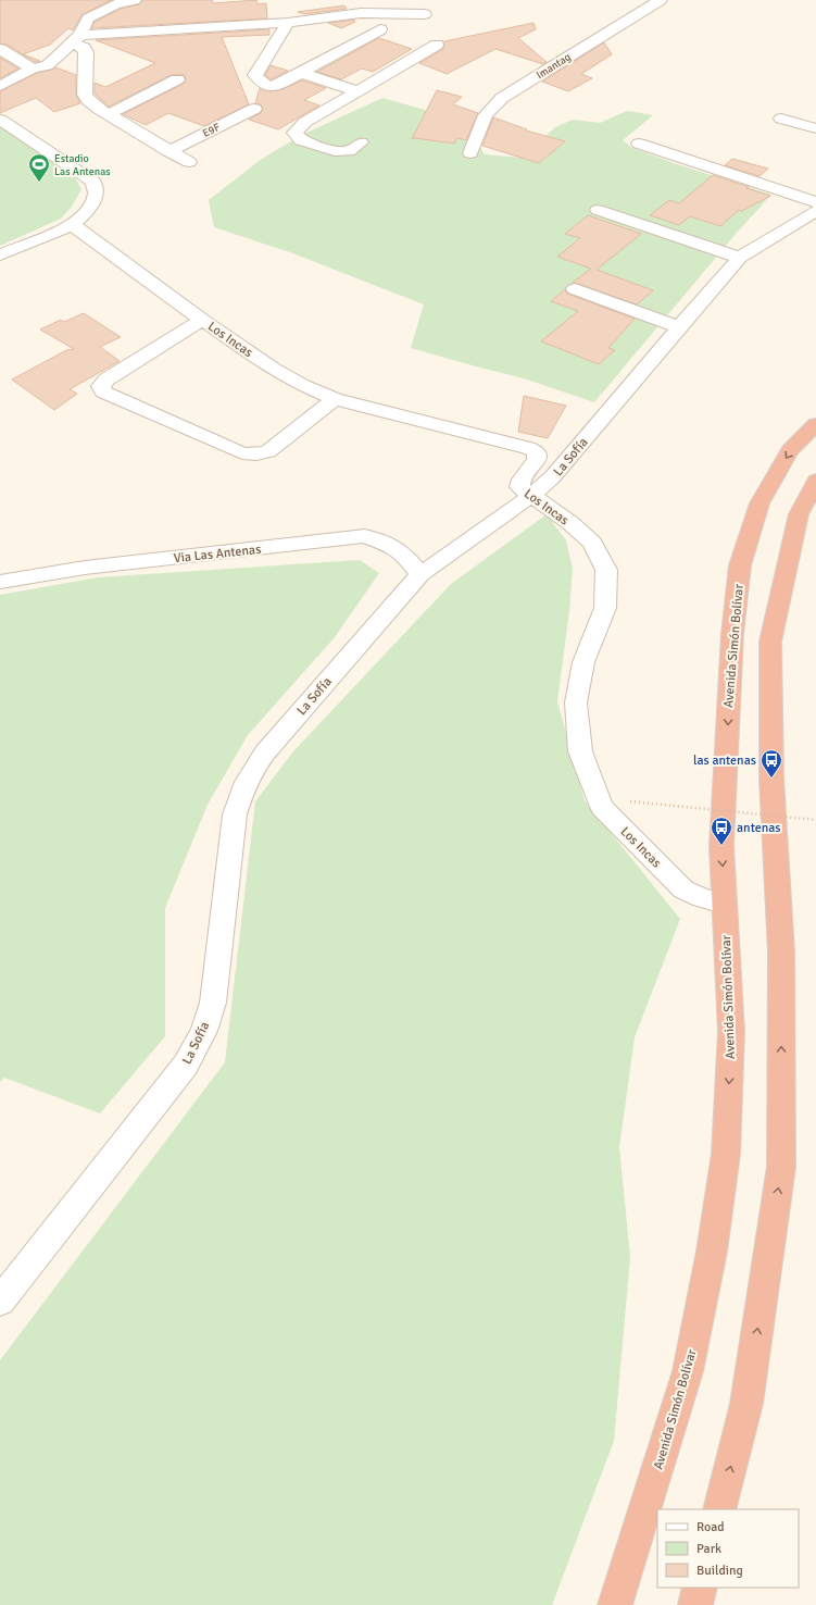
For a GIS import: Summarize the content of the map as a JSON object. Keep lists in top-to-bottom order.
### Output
{
  "streets": {
    "highway": ["Avenida Simón Bolívar"],
    "street": [
      "Imantag",
      "E9F",
      "Los Incas",
      "La Sofía",
      "Via Las Antenas"
    ]
  },
  "crossings": [
    ["Los Incas", "La Sofía"],
    ["Los Incas", "Avenida Simón Bolívar"],
    ["La Sofía", "Via Las Antenas"]
  ],
  "places": {
    "sports": ["Estadio Las Antenas"],
    "bus stop": ["las antenas", "antenas"]
  },
  "legend": ["Road", "Park", "Building"]
}
